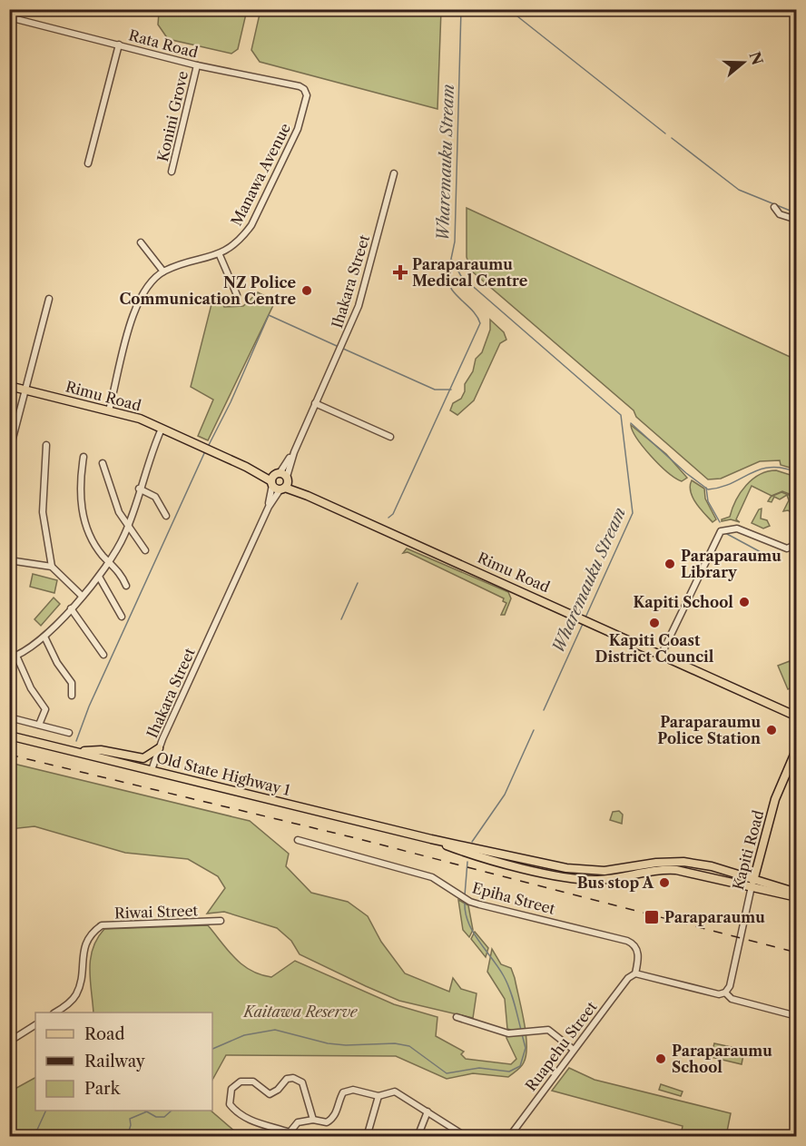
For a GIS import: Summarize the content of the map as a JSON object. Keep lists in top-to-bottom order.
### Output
{
  "streets": {
    "main road": ["Rimu Road", "Old State Highway 1", "Kapiti Road"],
    "street": [
      "Rata Road",
      "Konini Grove",
      "Manawa Avenue",
      "Ihakara Street",
      "Epiha Street",
      "Riwai Street",
      "Ruapehu Street"
    ]
  },
  "crossings": [
    ["Rata Road", "Konini Grove"],
    ["Rata Road", "Manawa Avenue"],
    ["Manawa Avenue", "Rimu Road"],
    ["Ihakara Street", "Rimu Road"],
    ["Ihakara Street", "Old State Highway 1"],
    ["Old State Highway 1", "Kapiti Road"],
    ["Epiha Street", "Ruapehu Street"]
  ],
  "water": ["Wharemauku Stream"],
  "parks": ["Kaitawa Reserve"],
  "places": {
    "health": ["Paraparaumu Medical Centre"],
    "other": [
      "NZ Police Communication Centre",
      "Paraparaumu Library",
      "Kapiti School",
      "Kapiti Coast District Council",
      "Paraparaumu Police Station",
      "Bus stop A",
      "Paraparaumu School"
    ],
    "transit": ["Paraparaumu"]
  },
  "legend": ["Road", "Railway", "Park"],
  "north": "right"
}
